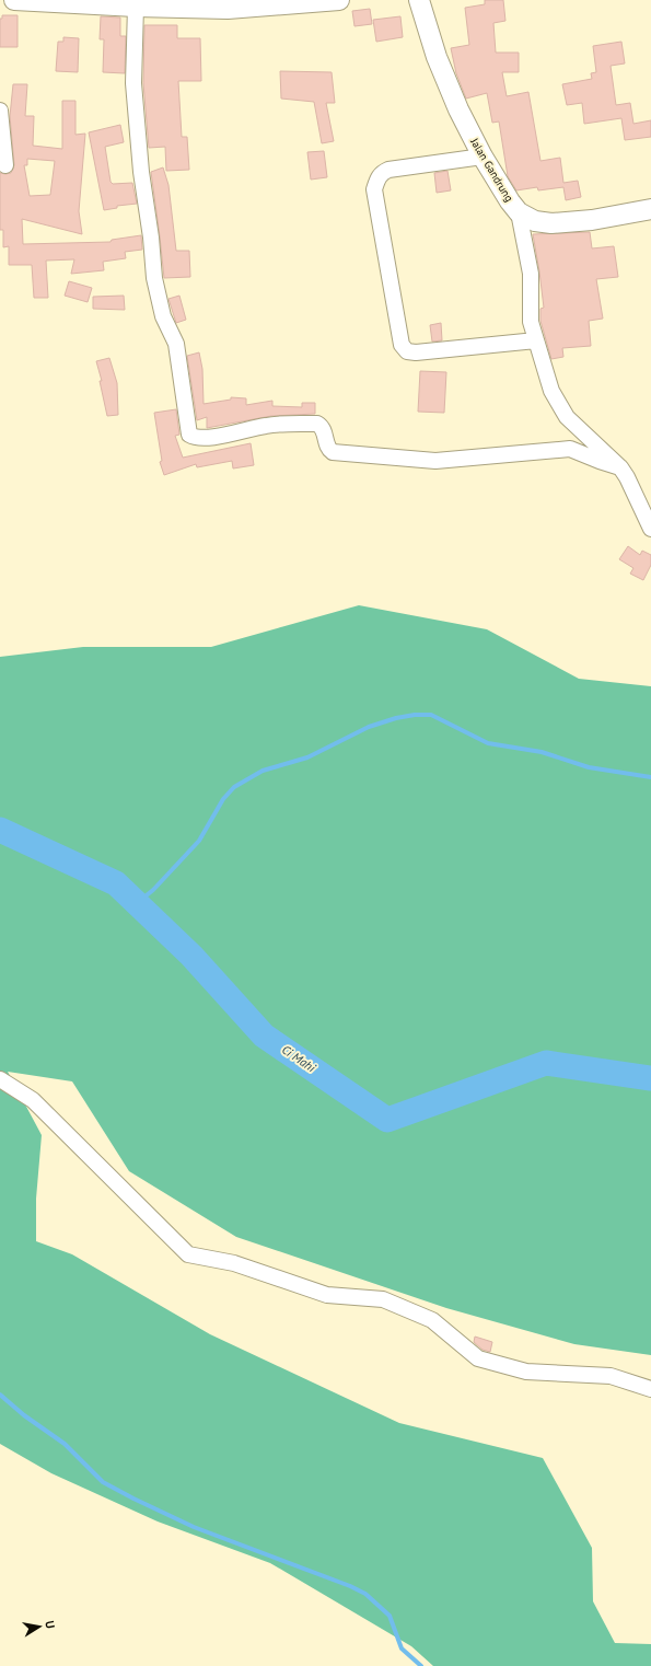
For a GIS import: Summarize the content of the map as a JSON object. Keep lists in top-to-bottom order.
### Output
{
  "streets": {
    "street": ["Jalan Gandrung"]
  },
  "water": ["Ci Mahi"],
  "north": "right"
}
